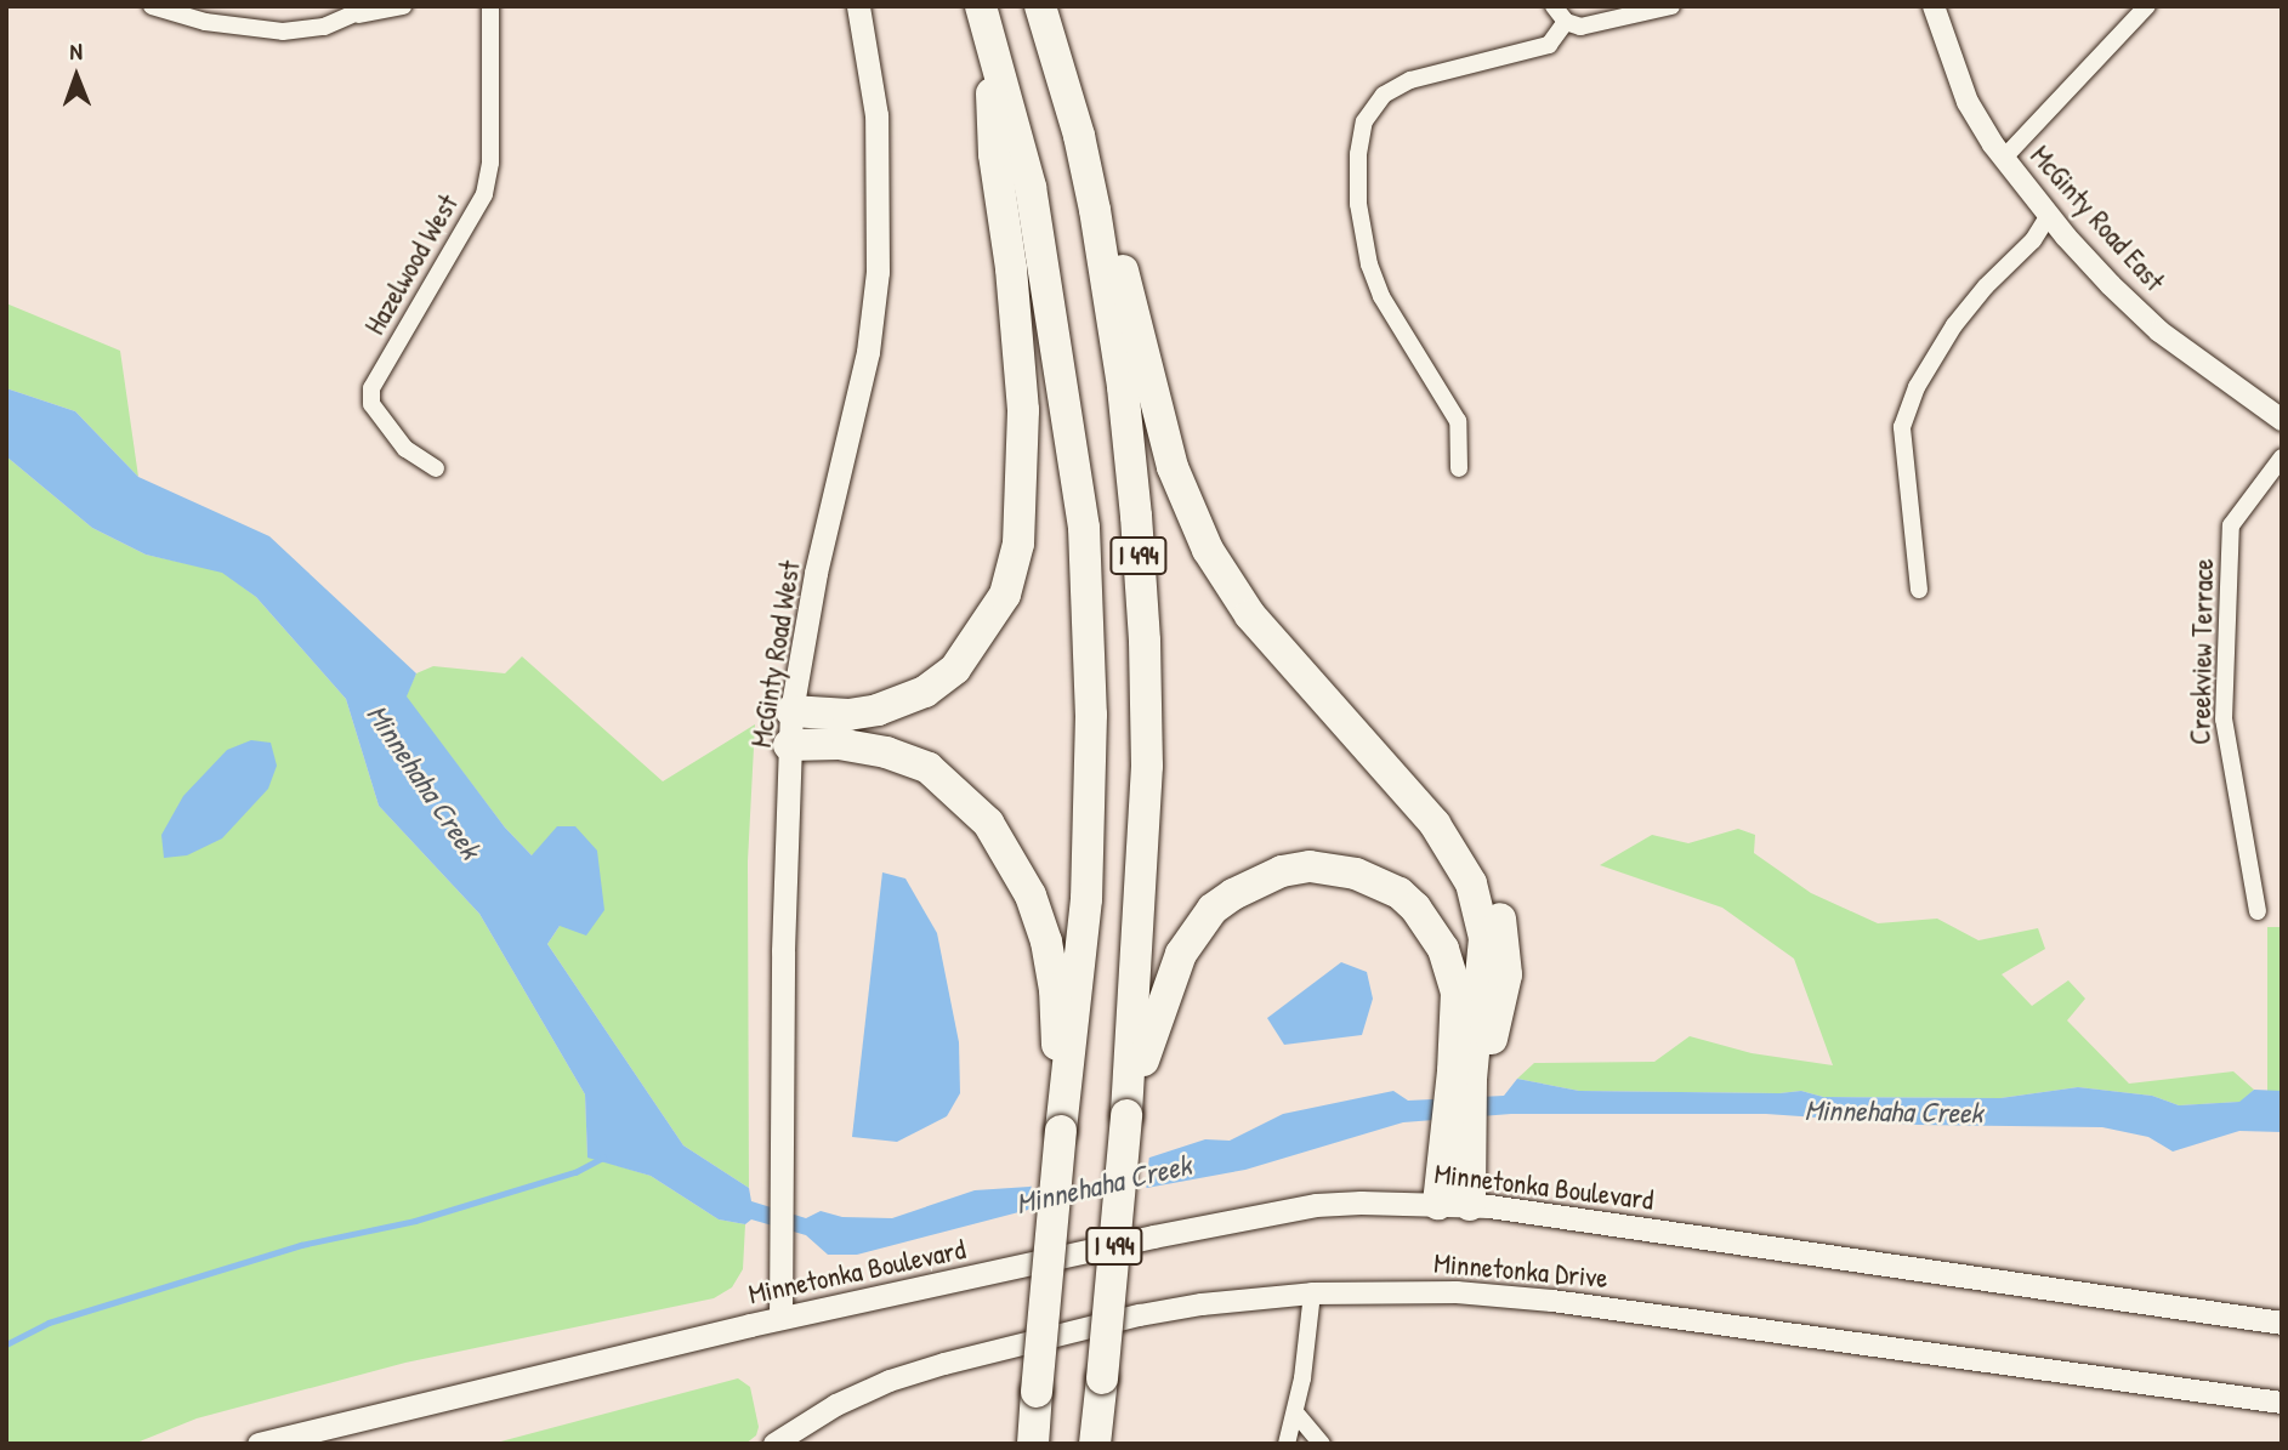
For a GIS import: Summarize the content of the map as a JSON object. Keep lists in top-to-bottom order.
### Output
{
  "streets": {
    "highway": ["I 494"],
    "main road": ["McGinty Road West", "Minnetonka Boulevard"],
    "street": [
      "McGinty Road East",
      "Hazelwood West",
      "Creekview Terrace",
      "Minnetonka Drive"
    ]
  },
  "crossings": [
    ["McGinty Road West", "Minnetonka Boulevard"]
  ],
  "water": ["Minnehaha Creek"],
  "north": "top"
}
